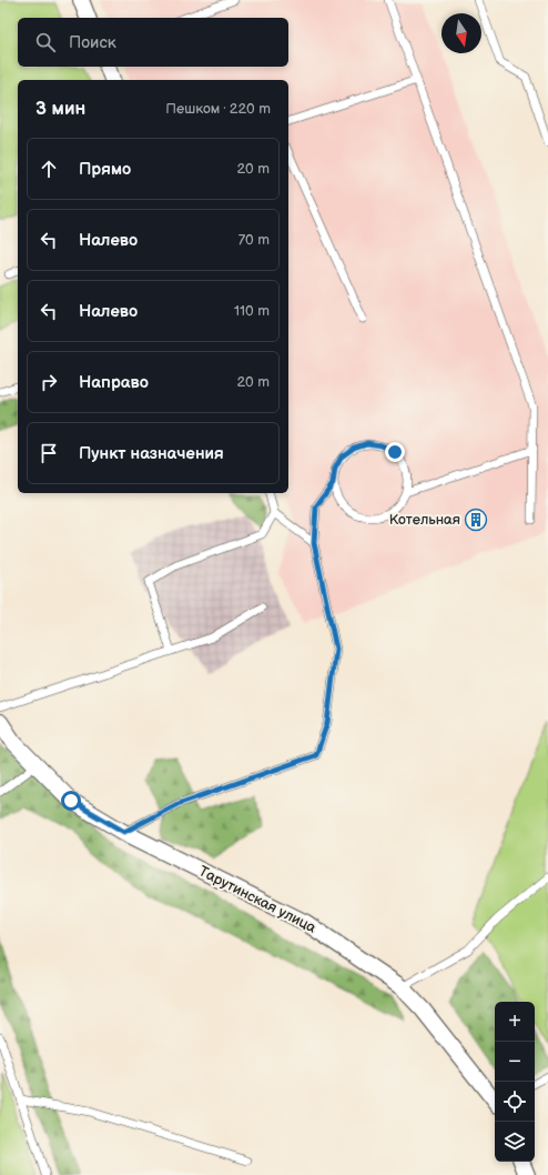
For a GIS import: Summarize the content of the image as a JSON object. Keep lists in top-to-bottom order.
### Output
{
  "streets": {
    "street": ["Тарутинская улица"]
  },
  "places": {
    "building": ["Котельная"]
  },
  "north": "bottom",
  "page": {
    "search": "Поиск",
    "heading": ["3 мин", "Пешком · 220 m"],
    "list": [
      ["Прямо", "20 m"],
      ["Налево", "70 m"],
      ["Налево", "110 m"],
      ["Направо", "20 m"],
      "Пункт назначения"
    ],
    "map_buttons": ["+", "−"]
  }
}
